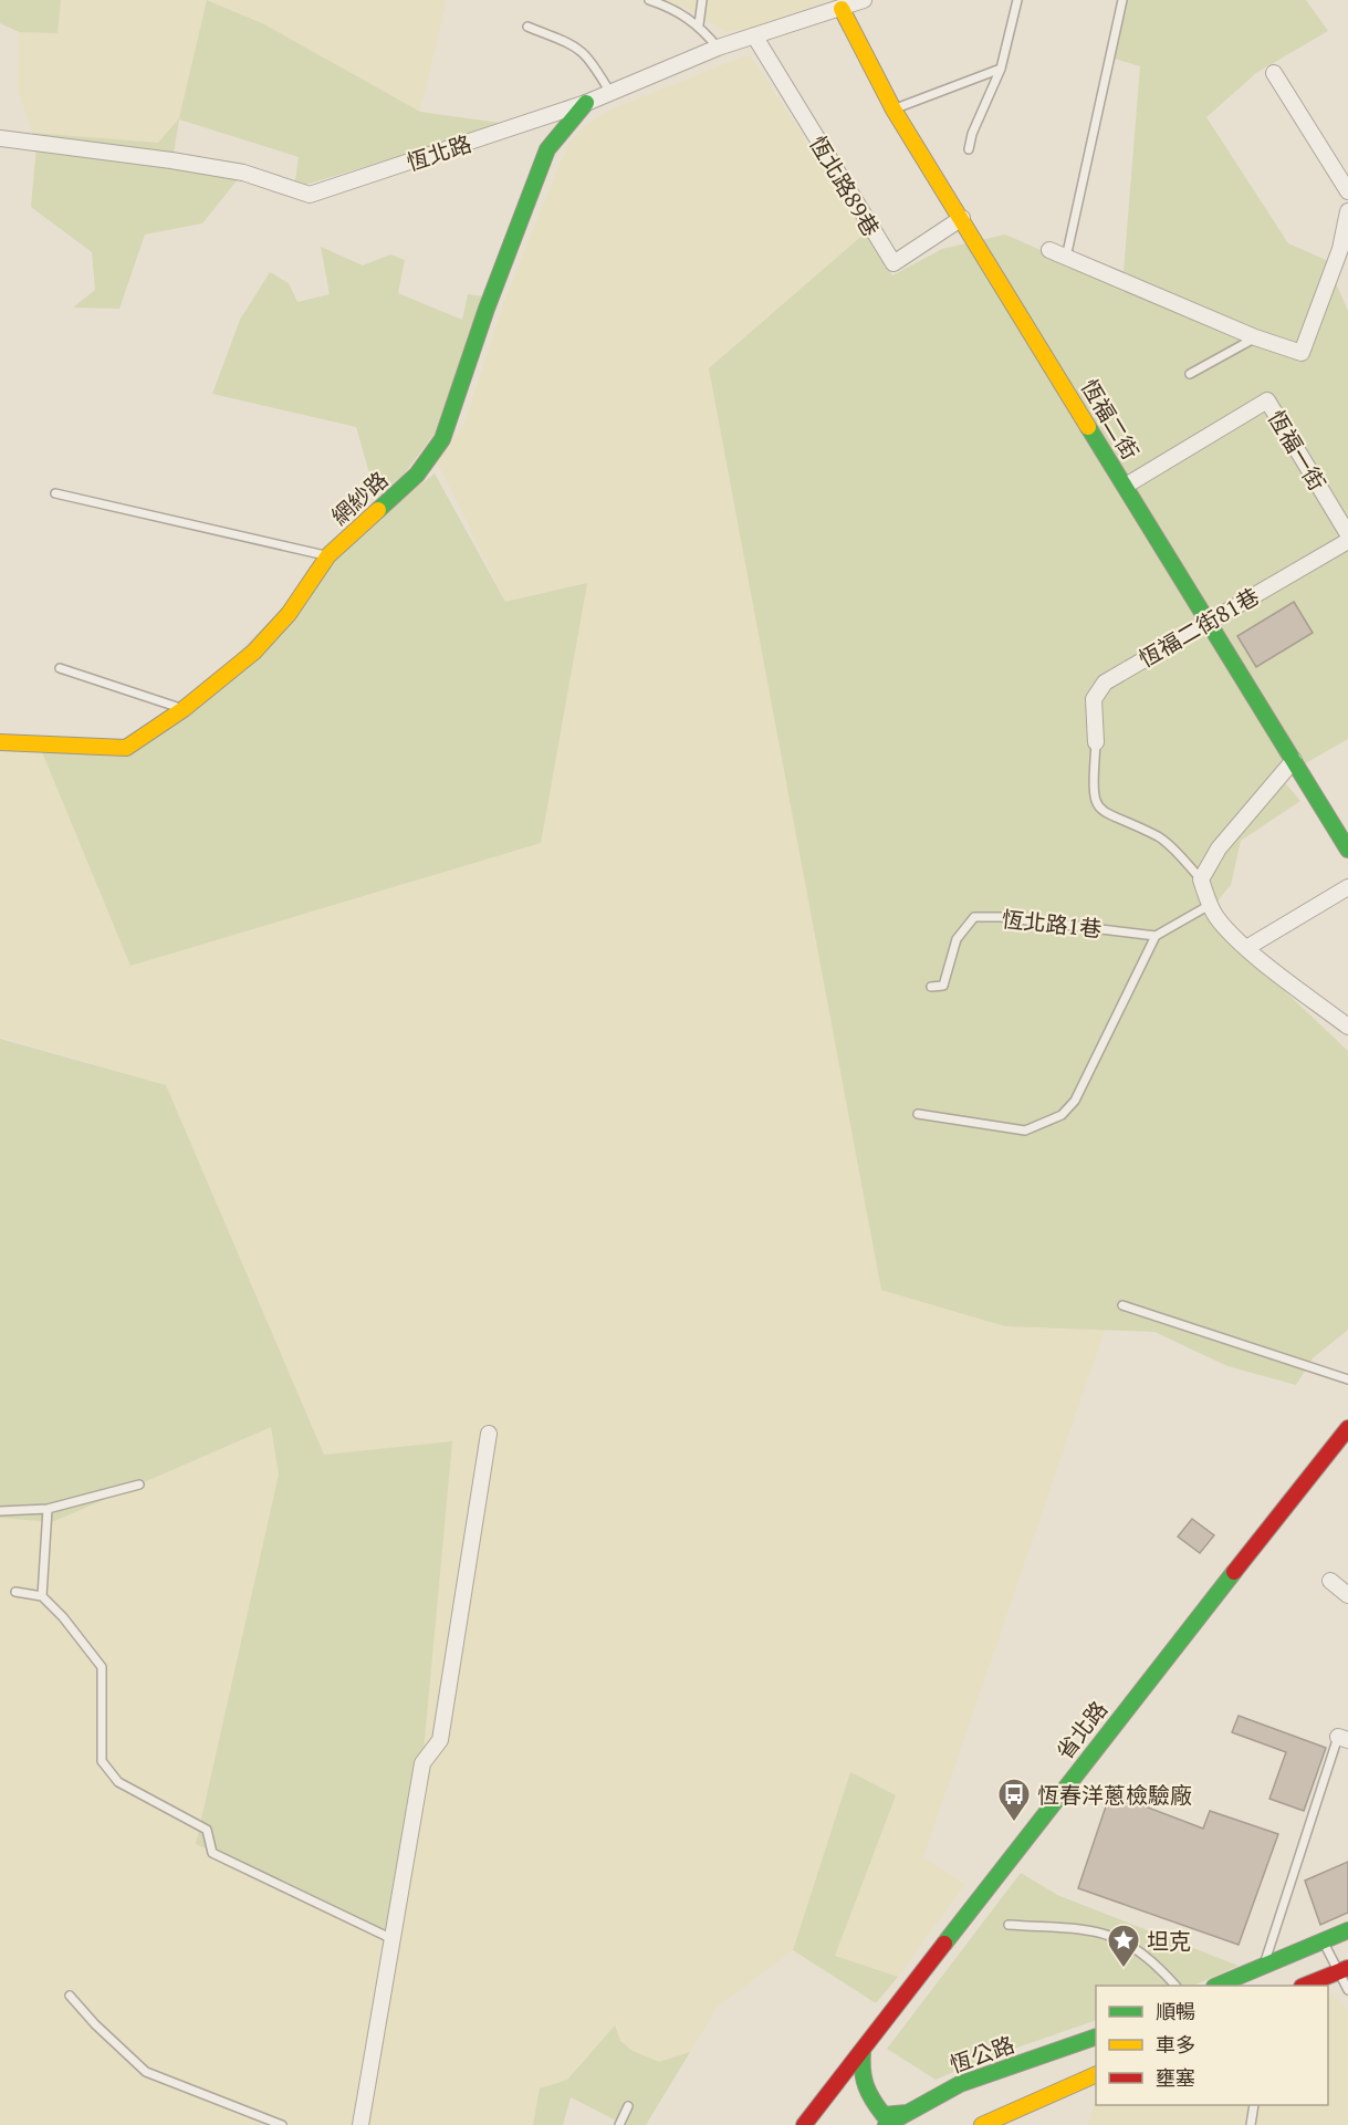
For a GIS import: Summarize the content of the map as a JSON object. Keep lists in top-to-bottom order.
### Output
{
  "streets": {
    "street": [
      "恆北路",
      "恆北路89巷",
      "恆福二街",
      "恆福一街",
      "網紗路",
      "恆福二街81巷",
      "省北路",
      "恆公路"
    ],
    "lane": ["恆北路1巷"]
  },
  "crossings": [
    ["恆北路", "恆北路89巷"],
    ["恆北路", "恆福二街"],
    ["恆北路", "網紗路"],
    ["恆北路89巷", "恆福二街"],
    ["恆福二街", "恆福一街"],
    ["恆福二街", "恆福二街81巷"]
  ],
  "places": {
    "bus stop": ["恆春洋蔥檢驗廠"],
    "place": ["坦克"]
  },
  "legend": ["順暢", "車多", "壅塞"]
}
